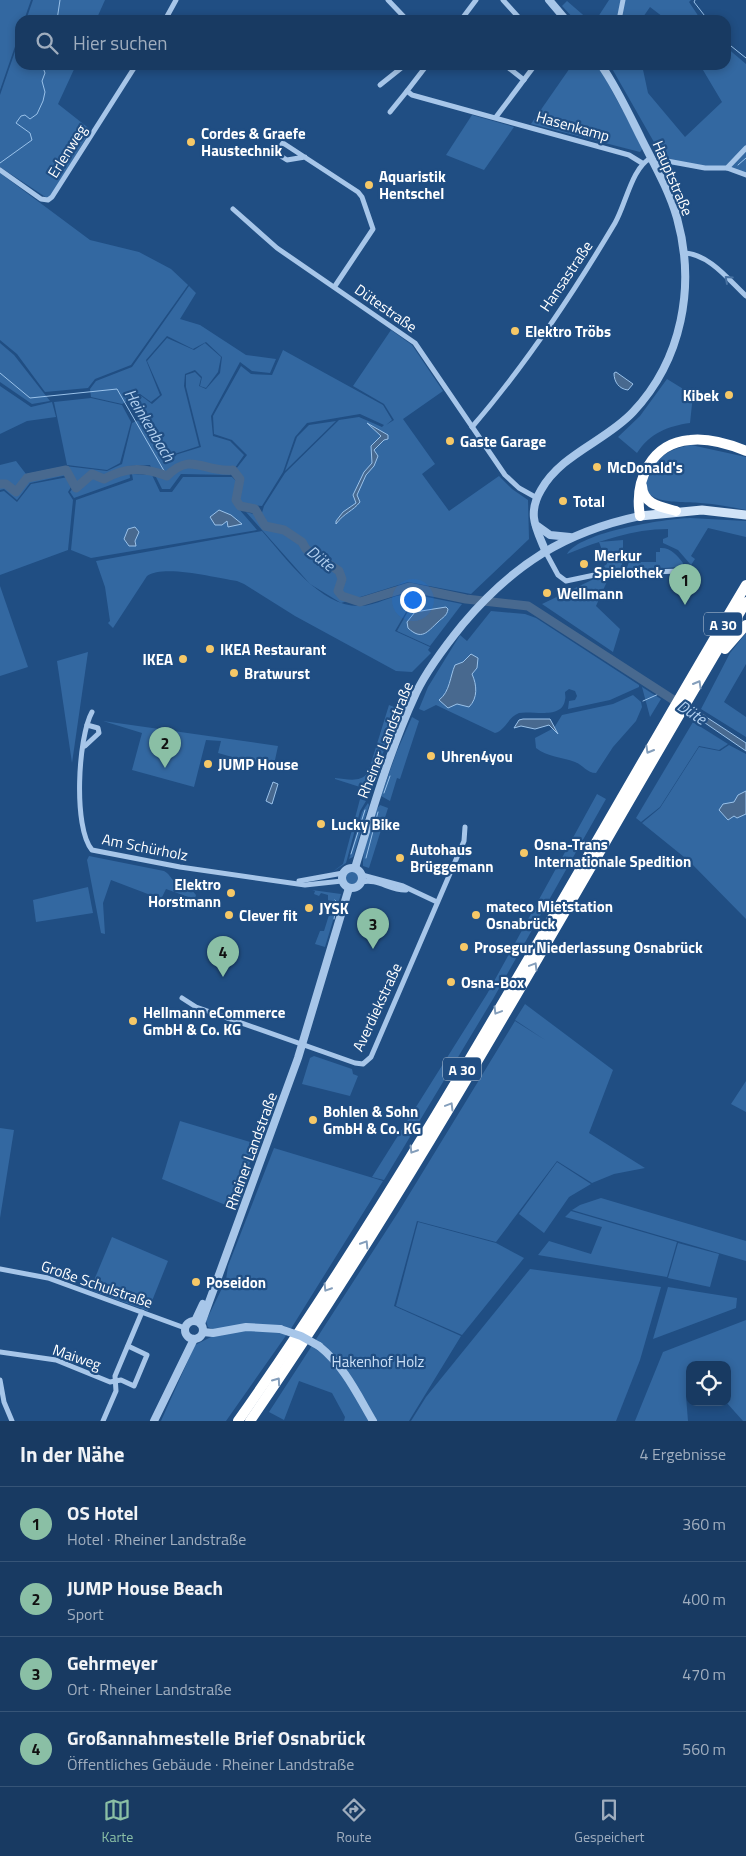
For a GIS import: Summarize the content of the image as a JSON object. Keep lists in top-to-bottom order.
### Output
{
  "streets": {
    "highway": ["A 30"],
    "main road": ["Rheiner Landstraße"],
    "street": [
      "Hasenkamp",
      "Erlenweg",
      "Hauptstraße",
      "Hansastraße",
      "Dütestraße",
      "Am Schürholz",
      "Averdiekstraße",
      "Große Schulstraße",
      "Maiweg"
    ]
  },
  "crossings": [
    ["Hasenkamp", "Hansastraße"],
    ["Hauptstraße", "Dütestraße"],
    ["Hauptstraße", "Rheiner Landstraße"],
    ["Hansastraße", "Dütestraße"],
    ["Rheiner Landstraße", "Am Schürholz"],
    ["Rheiner Landstraße", "Averdiekstraße"]
  ],
  "water": ["Heinkenbach", "Düte"],
  "parks": ["Hakenhof Holz"],
  "places": [
    "Cordes & Graefe Haustechnik",
    "Aquaristik Hentschel",
    "Elektro Tröbs",
    "Kibek",
    "Gaste Garage",
    "McDonald's",
    "Total",
    "Merkur Spielothek",
    "Wellmann",
    "IKEA Restaurant",
    "IKEA",
    "Bratwurst",
    "Uhren4you",
    "JUMP House",
    "Lucky Bike",
    "Osna-Trans Internationale Spedition",
    "Autohaus Brüggemann",
    "Elektro Horstmann",
    "JYSK",
    "Clever fit",
    "mateco Mietstation Osnabrück",
    "Prosegur Niederlassung Osnabrück",
    "Osna-Box",
    "Hellmann eCommerce GmbH & Co. KG",
    "Bohlen & Sohn GmbH & Co. KG",
    "Poseidon"
  ],
  "page": {
    "search": "Hier suchen",
    "pins": [
      "1",
      "2",
      "3",
      "4"
    ],
    "heading": ["In der Nähe", "4 Ergebnisse"],
    "list": [
      {
        "mark": "1",
        "name": "OS Hotel",
        "note": "Hotel · Rheiner Landstraße",
        "value": "360 m"
      },
      {
        "mark": "2",
        "name": "JUMP House Beach",
        "note": "Sport",
        "value": "400 m"
      },
      {
        "mark": "3",
        "name": "Gehrmeyer",
        "note": "Ort · Rheiner Landstraße",
        "value": "470 m"
      },
      {
        "mark": "4",
        "name": "Großannahmestelle Brief Osnabrück",
        "note": "Öffentliches Gebäude · Rheiner Landstraße",
        "value": "560 m"
      }
    ],
    "nav": ["Karte", "Route", "Gespeichert"]
  }
}
